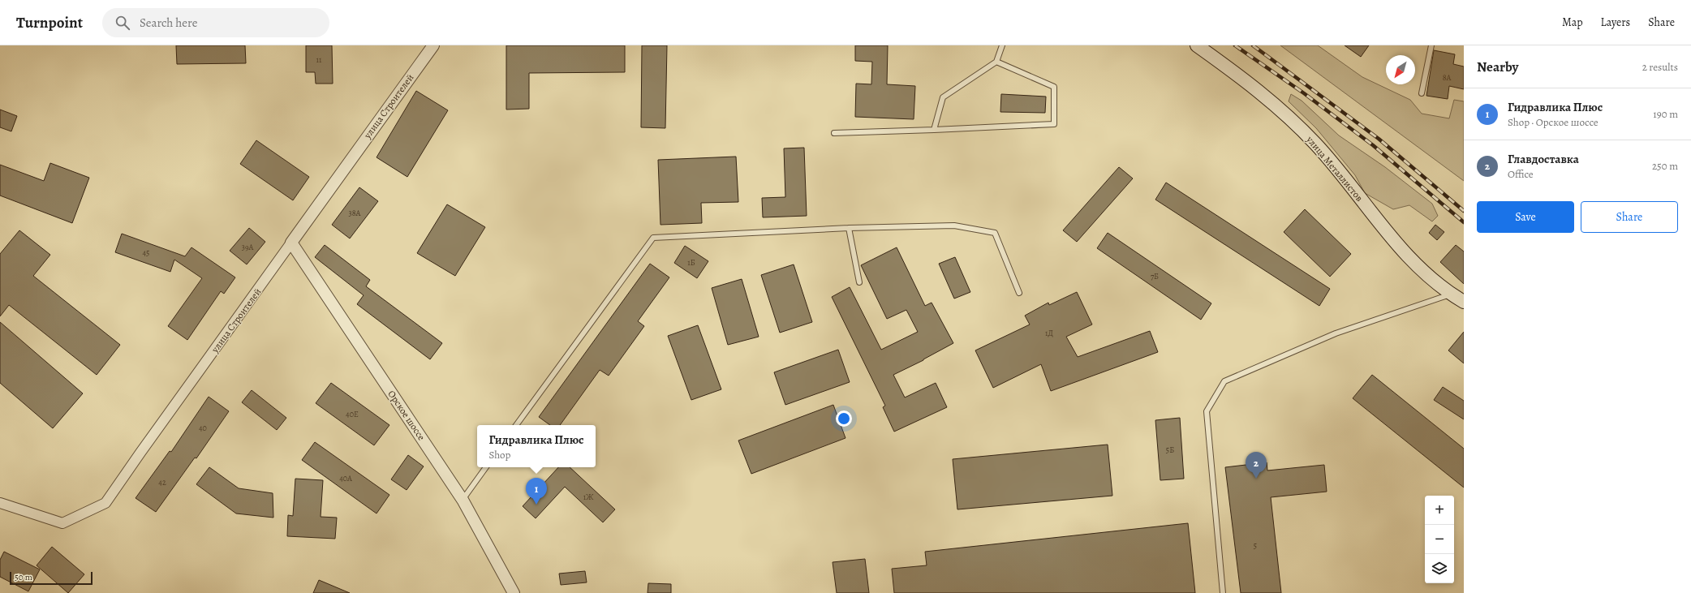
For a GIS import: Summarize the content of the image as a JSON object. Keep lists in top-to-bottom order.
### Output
{
  "streets": {
    "main road": ["улица Металлистов"],
    "street": ["улица Строителей", "Орское шоссе"]
  },
  "crossings": [
    ["улица Строителей", "Орское шоссе"]
  ],
  "house_numbers": [
    "11",
    "8А",
    "38А",
    "39А",
    "45",
    "1Б",
    "7Б",
    "1Д",
    "40Е",
    "40",
    "5Б",
    "40А",
    "42",
    "1Ж",
    "5"
  ],
  "scale_bar": "50 m",
  "north": "bottom left",
  "page": {
    "header": "Turnpoint",
    "search": "Search here",
    "nav": ["Map", "Layers", "Share"],
    "heading": ["Nearby", "2 results"],
    "list": [
      {
        "mark": "1",
        "name": "Гидравлика Плюс",
        "note": "Shop · Орское шоссе",
        "value": "190 m"
      },
      {
        "mark": "2",
        "name": "Главдоставка",
        "note": "Office",
        "value": "250 m"
      }
    ],
    "buttons": ["Save", "Share"],
    "popup": ["Гидравлика Плюс", "Shop"],
    "pins": ["2", "1"],
    "map_buttons": ["+", "−"],
    "scale": "50 m"
  }
}
